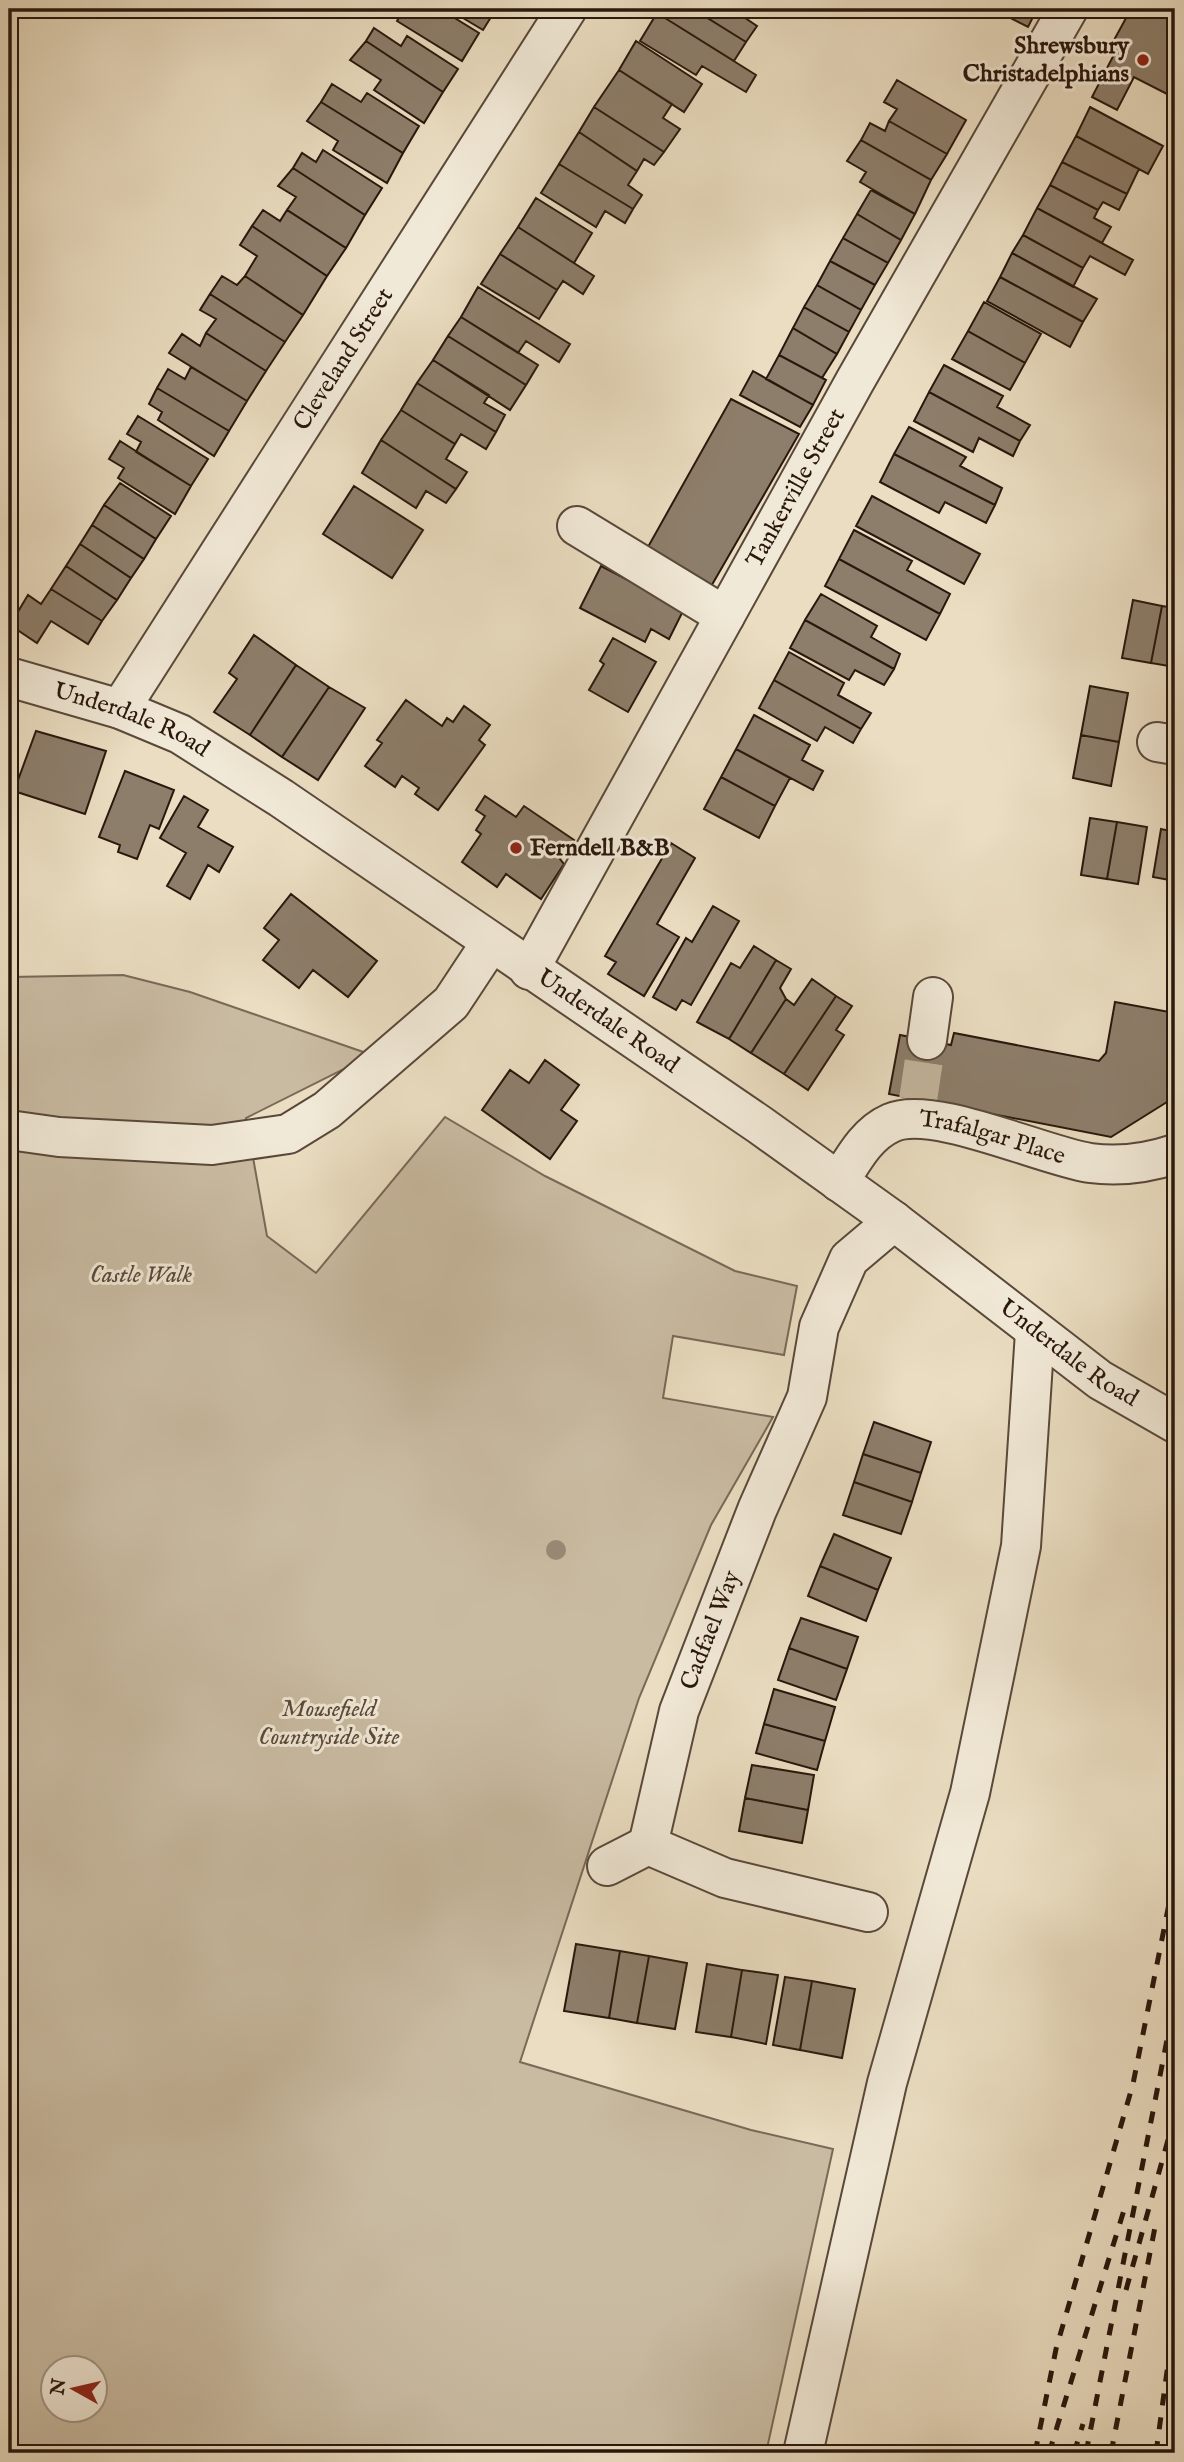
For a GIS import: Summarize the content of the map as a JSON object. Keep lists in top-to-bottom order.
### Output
{
  "streets": {
    "street": [
      "Cleveland Street",
      "Tankerville Street",
      "Underdale Road",
      "Trafalgar Place",
      "Cadfael Way"
    ]
  },
  "crossings": [
    ["Cleveland Street", "Underdale Road"],
    ["Tankerville Street", "Underdale Road"],
    ["Underdale Road", "Trafalgar Place"],
    ["Underdale Road", "Cadfael Way"]
  ],
  "parks": ["Castle Walk", "Mousefield Countryside Site"],
  "places": ["Shrewsbury Christadelphians", "Ferndell B&B"],
  "north": "left"
}
